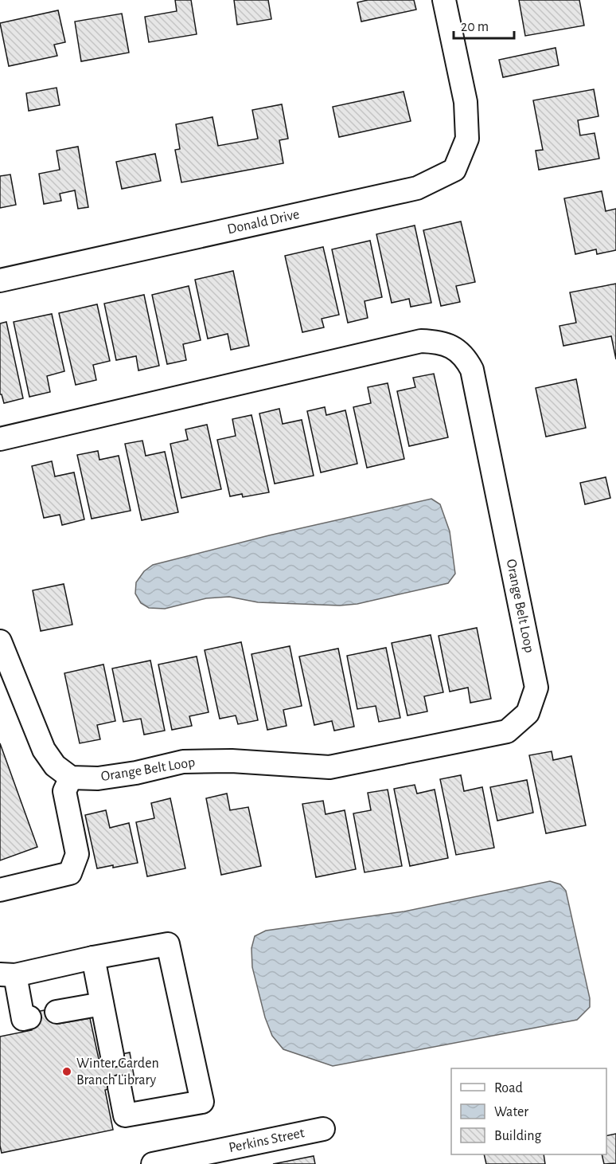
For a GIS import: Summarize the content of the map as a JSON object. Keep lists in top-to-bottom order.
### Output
{
  "streets": {
    "street": ["Donald Drive", "Orange Belt Loop", "Perkins Street"]
  },
  "places": ["Winter Garden Branch Library"],
  "legend": ["Road", "Water", "Building"],
  "scale_bar": "20 m"
}
